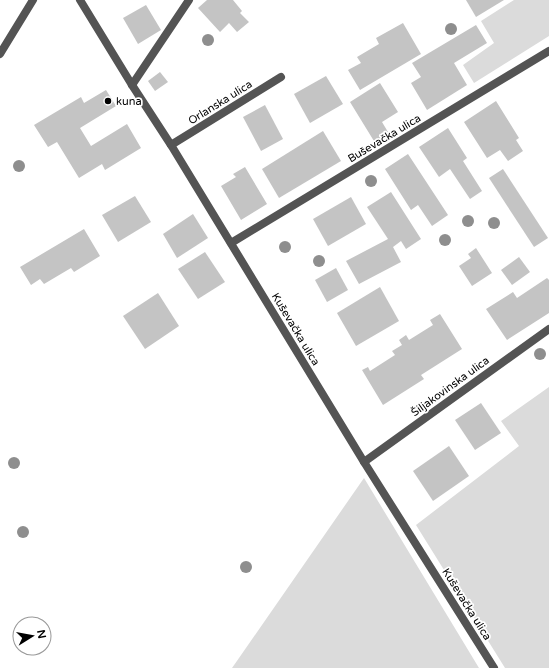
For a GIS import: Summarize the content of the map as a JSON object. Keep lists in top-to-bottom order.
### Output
{
  "streets": {
    "street": [
      "Orlanska ulica",
      "Buševačka ulica",
      "Kuševačka ulica",
      "Šiljakovinska ulica"
    ]
  },
  "crossings": [
    ["Orlanska ulica", "Kuševačka ulica"],
    ["Buševačka ulica", "Kuševačka ulica"],
    ["Kuševačka ulica", "Šiljakovinska ulica"]
  ],
  "places": ["kuna"],
  "north": "right"
}
